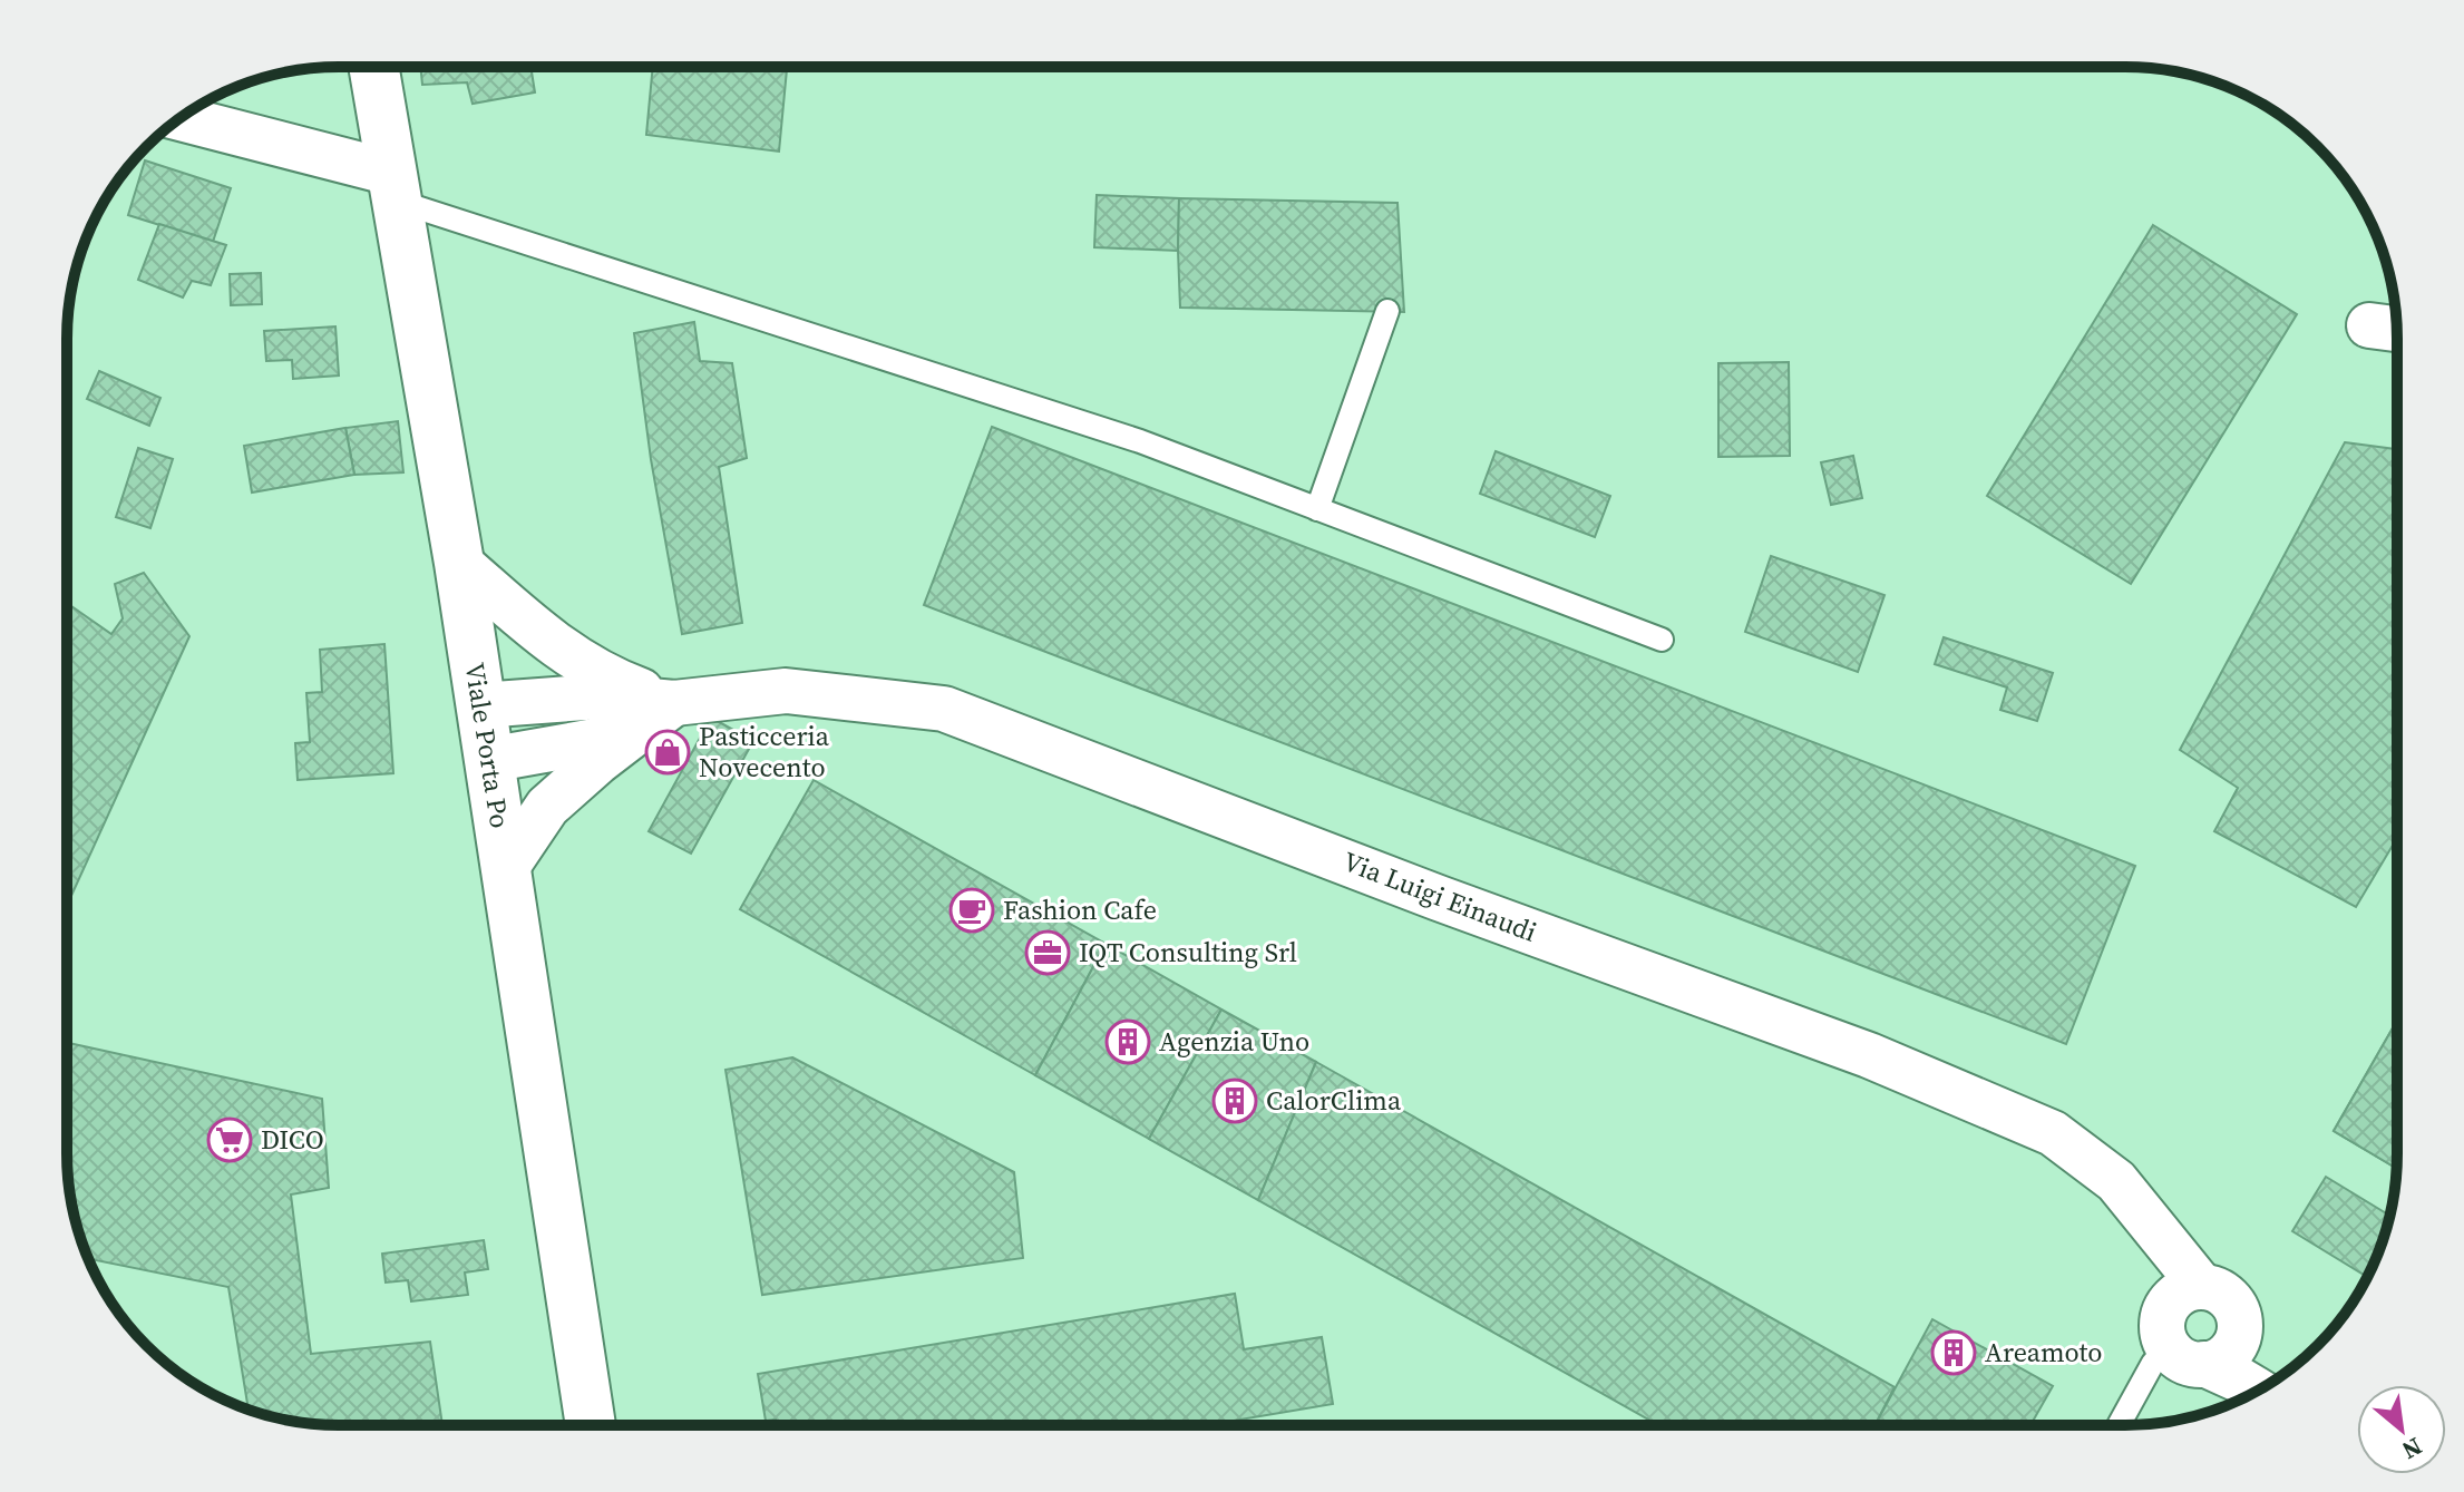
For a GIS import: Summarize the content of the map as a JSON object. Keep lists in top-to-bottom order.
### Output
{
  "streets": {
    "main road": ["Viale Porta Po"],
    "street": ["Via Luigi Einaudi"]
  },
  "crossings": [
    ["Viale Porta Po", "Via Luigi Einaudi"]
  ],
  "places": {
    "shop": ["Pasticceria Novecento"],
    "cafe": ["Fashion Cafe"],
    "office": ["IQT Consulting Srl"],
    "building": ["Agenzia Uno", "CalorClima", "Areamoto"],
    "supermarket": ["DICO"]
  },
  "north": "bottom right"
}
